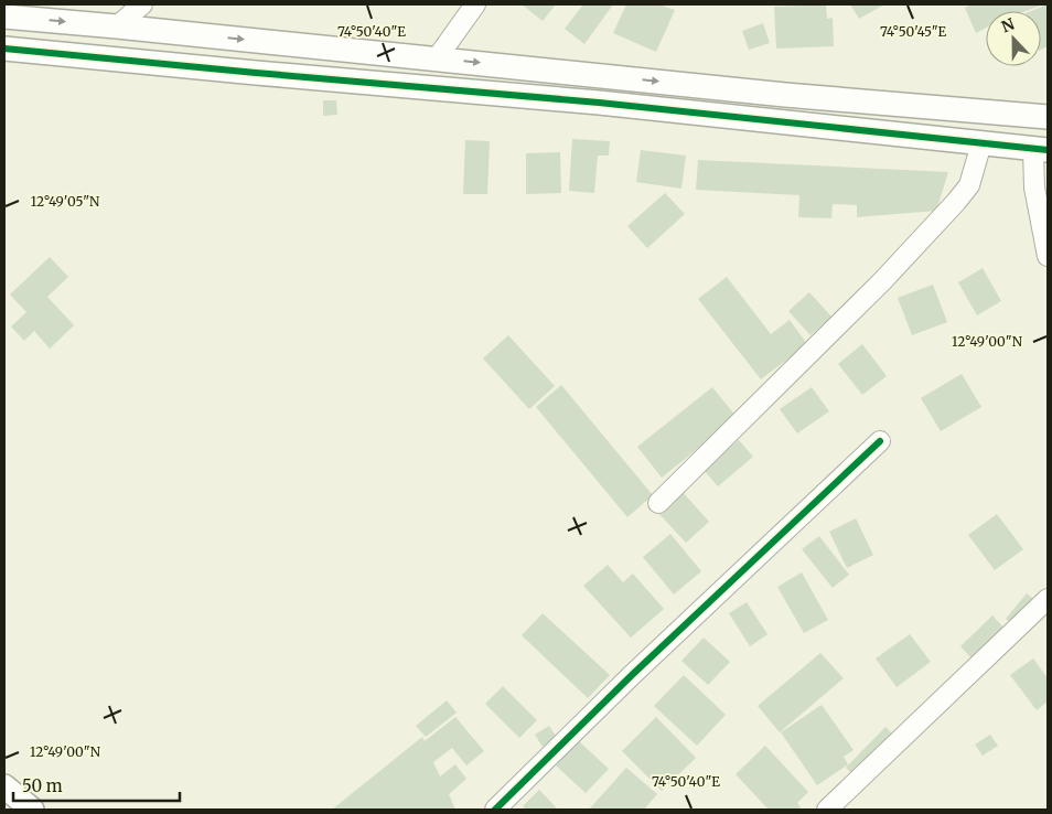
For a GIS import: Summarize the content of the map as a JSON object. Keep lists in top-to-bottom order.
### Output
{
  "scale_bar": "50 m",
  "north": "top",
  "coordinates": [
    "74°50'45\"E",
    "74°50'40\"E",
    "12°49'05\"N",
    "12°49'00\"N"
  ]
}
